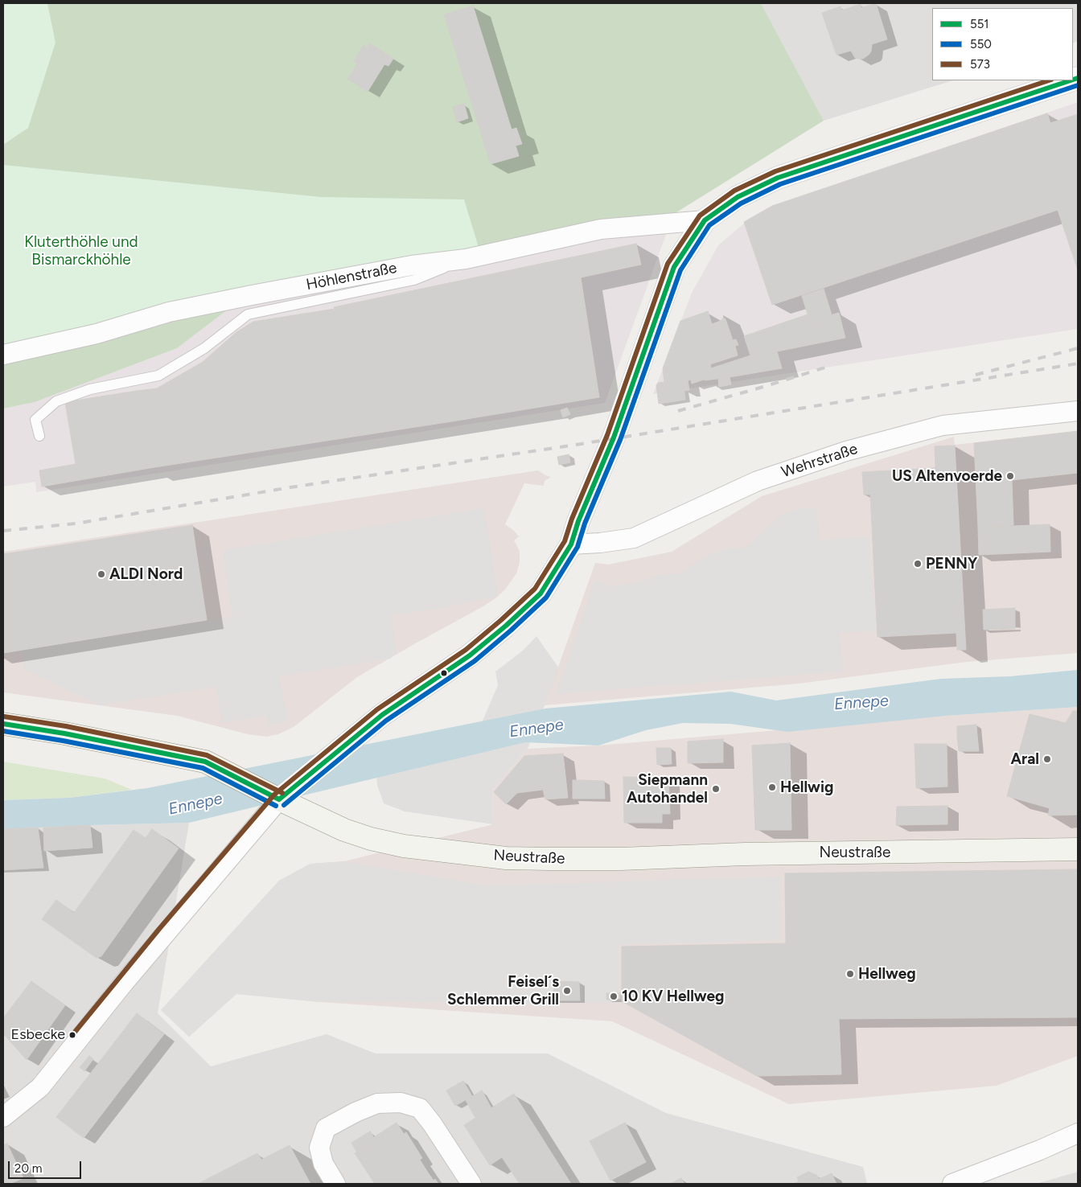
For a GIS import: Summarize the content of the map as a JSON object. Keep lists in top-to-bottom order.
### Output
{
  "streets": {
    "main road": ["Neustraße"],
    "street": ["Höhlenstraße", "Wehrstraße"]
  },
  "water": ["Ennepe"],
  "parks": ["Kluterthöhle und Bismarckhöhle"],
  "places": [
    "US Altenvoerde",
    "PENNY",
    "ALDI Nord",
    "Aral",
    "Hellwig",
    "Siepmann Autohandel",
    "Hellweg",
    "Feisel´s Schlemmer Grill",
    "10 KV Hellweg",
    "Esbecke"
  ],
  "lines": ["transit line 551", "transit line 573", "transit line 550"],
  "legend": ["551", "550", "573"],
  "scale_bar": "20 m"
}
